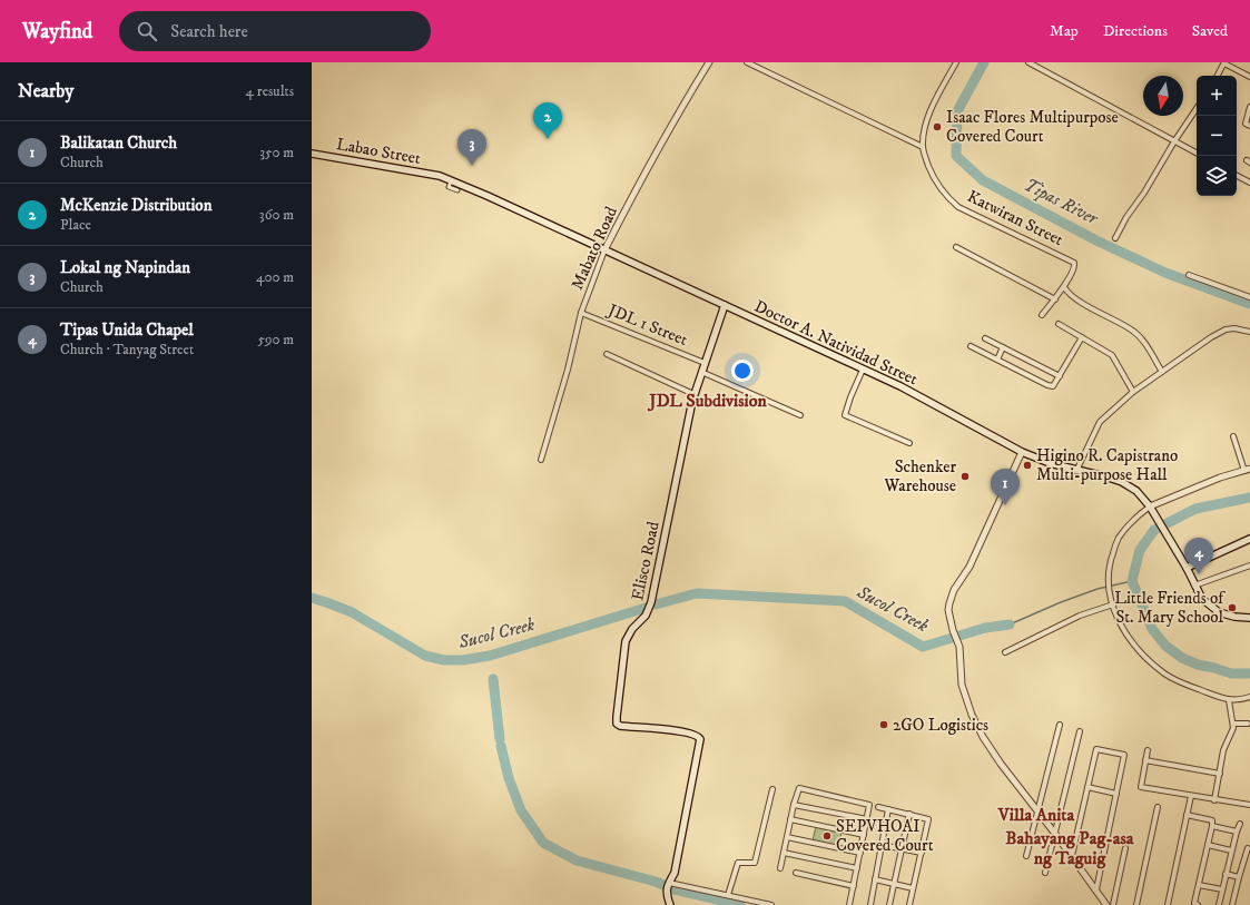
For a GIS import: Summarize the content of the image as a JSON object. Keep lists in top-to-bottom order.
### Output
{
  "streets": {
    "main road": ["Labao Street", "Doctor A. Natividad Street", "Elisco Road"],
    "street": ["Katwiran Street", "Mabato Road", "JDL 1 Street"]
  },
  "crossings": [
    ["Labao Street", "Doctor A. Natividad Street"],
    ["Mabato Road", "JDL 1 Street"],
    ["Mabato Road", "Doctor A. Natividad Street"],
    ["JDL 1 Street", "Elisco Road"],
    ["Doctor A. Natividad Street", "Elisco Road"]
  ],
  "districts": ["JDL Subdivision", "Villa Anita", "Bahayang Pag-asa ng Taguig"],
  "water": ["Tipas River", "Sucol Creek"],
  "places": [
    "Isaac Flores Multipurpose Covered Court",
    "Higino R. Capistrano Multi-purpose Hall",
    "Schenker Warehouse",
    "Little Friends of St. Mary School",
    "2GO Logistics",
    "SEPVHOAI Covered Court"
  ],
  "north": "bottom",
  "page": {
    "header": "Wayfind",
    "search": "Search here",
    "nav": ["Map", "Directions", "Saved"],
    "heading": ["Nearby", "4 results"],
    "map_buttons": ["+", "−"],
    "pins": [
      "2",
      "3",
      "1",
      "4"
    ],
    "list": [
      {
        "mark": "1",
        "name": "Balikatan Church",
        "note": "Church",
        "value": "350 m"
      },
      {
        "mark": "2",
        "name": "McKenzie Distribution",
        "note": "Place",
        "value": "360 m"
      },
      {
        "mark": "3",
        "name": "Lokal ng Napindan",
        "note": "Church",
        "value": "400 m"
      },
      {
        "mark": "4",
        "name": "Tipas Unida Chapel",
        "note": "Church · Tanyag Street",
        "value": "590 m"
      }
    ]
  }
}
